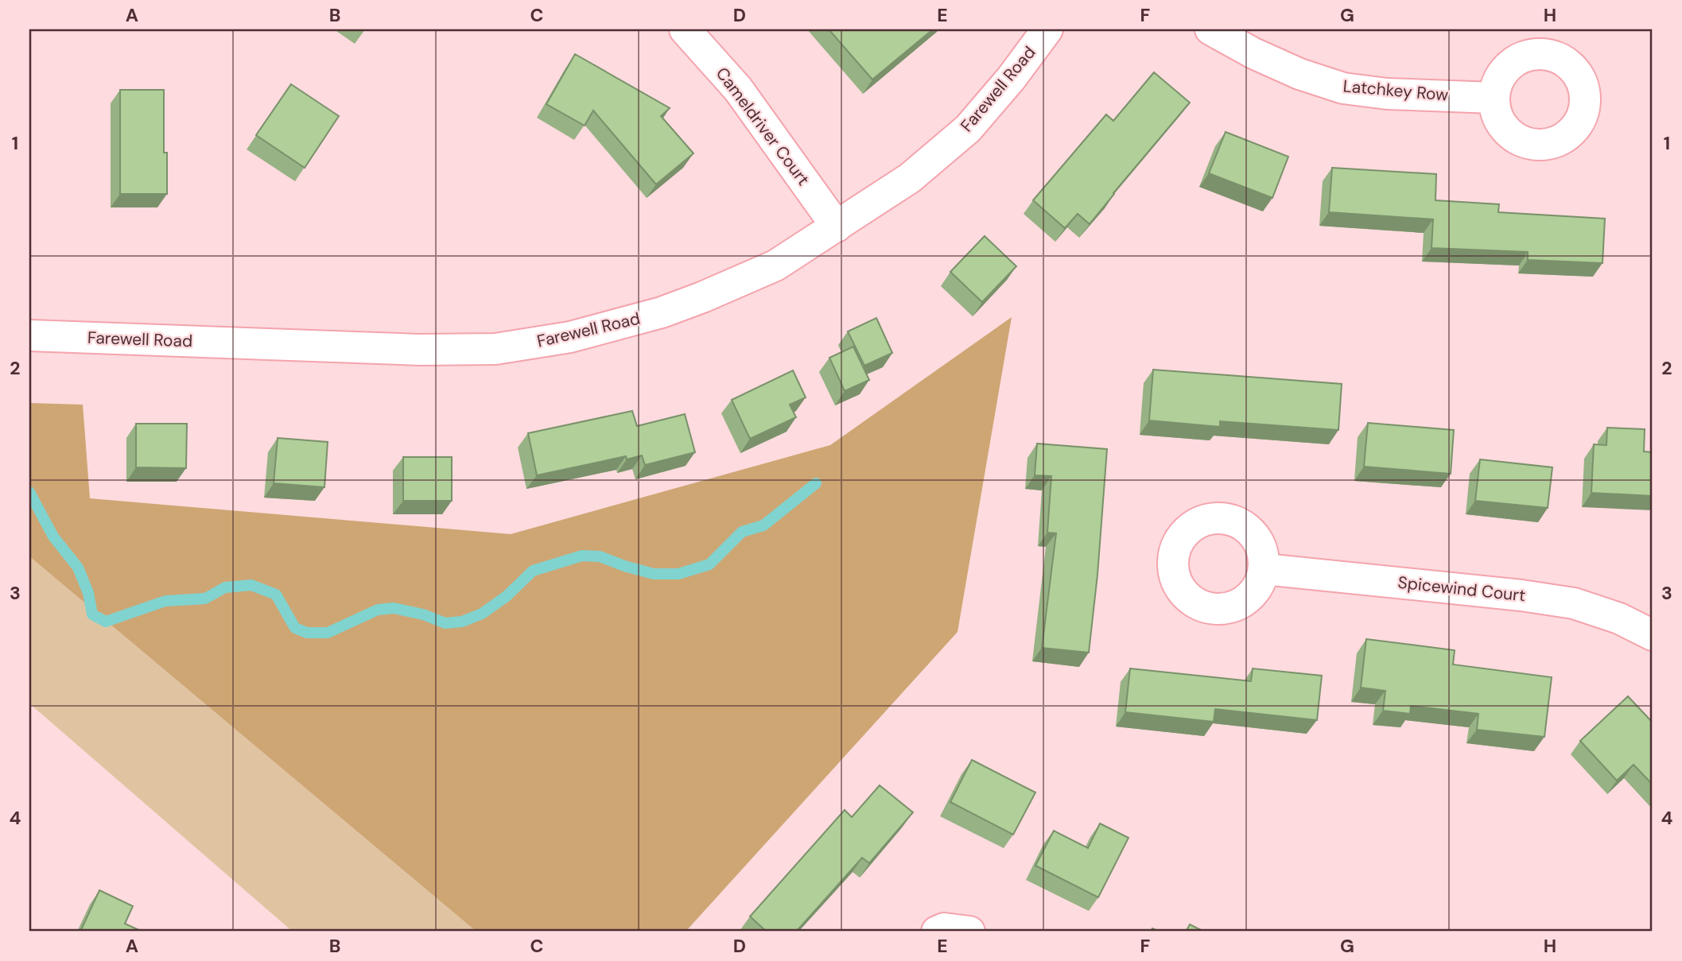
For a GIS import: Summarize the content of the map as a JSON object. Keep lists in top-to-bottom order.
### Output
{
  "streets": {
    "street": [
      "Farewell Road",
      "Latchkey Row",
      "Cameldriver Court",
      "Spicewind Court"
    ]
  },
  "crossings": [
    ["Farewell Road", "Cameldriver Court"]
  ],
  "grid": {
    "columns": [
      "A",
      "B",
      "C",
      "D",
      "E",
      "F",
      "G",
      "H"
    ],
    "rows": [
      "1",
      "2",
      "3",
      "4"
    ]
  }
}
